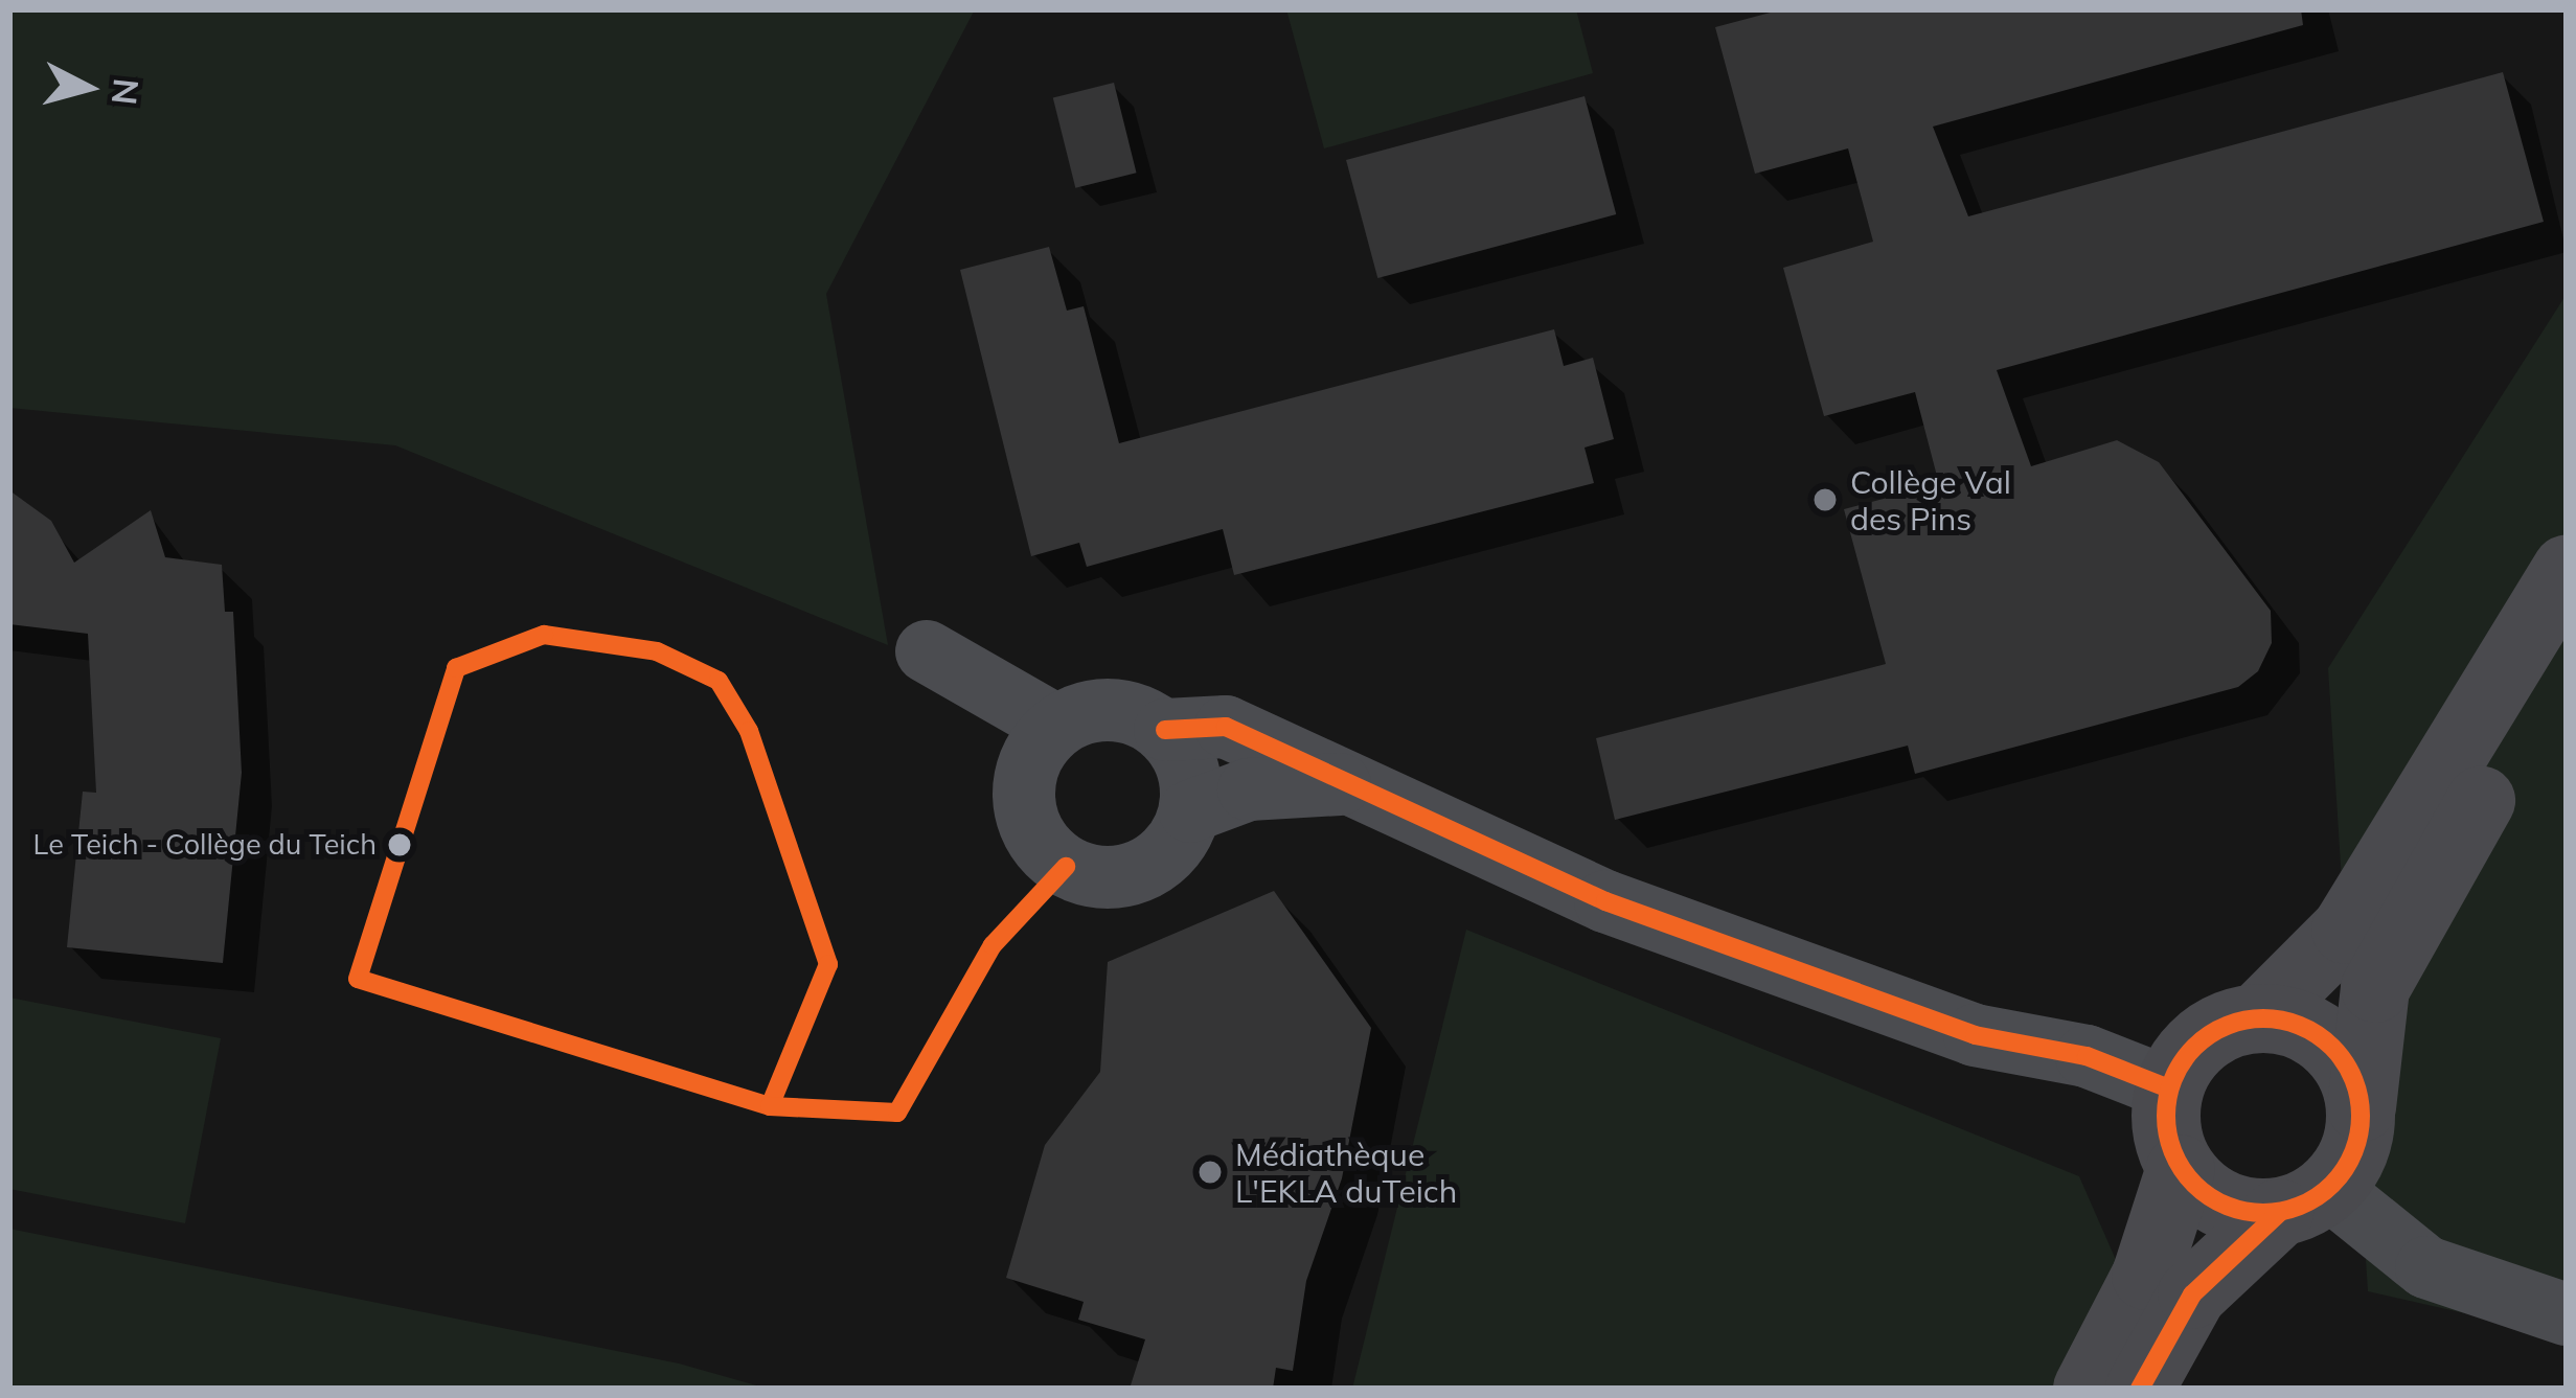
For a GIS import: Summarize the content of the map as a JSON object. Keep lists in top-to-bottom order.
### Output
{
  "places": ["Collège Val des Pins", "Le Teich - Collège du Teich", "Médiathèque L'EKLA duTeich"],
  "north": "right"
}
